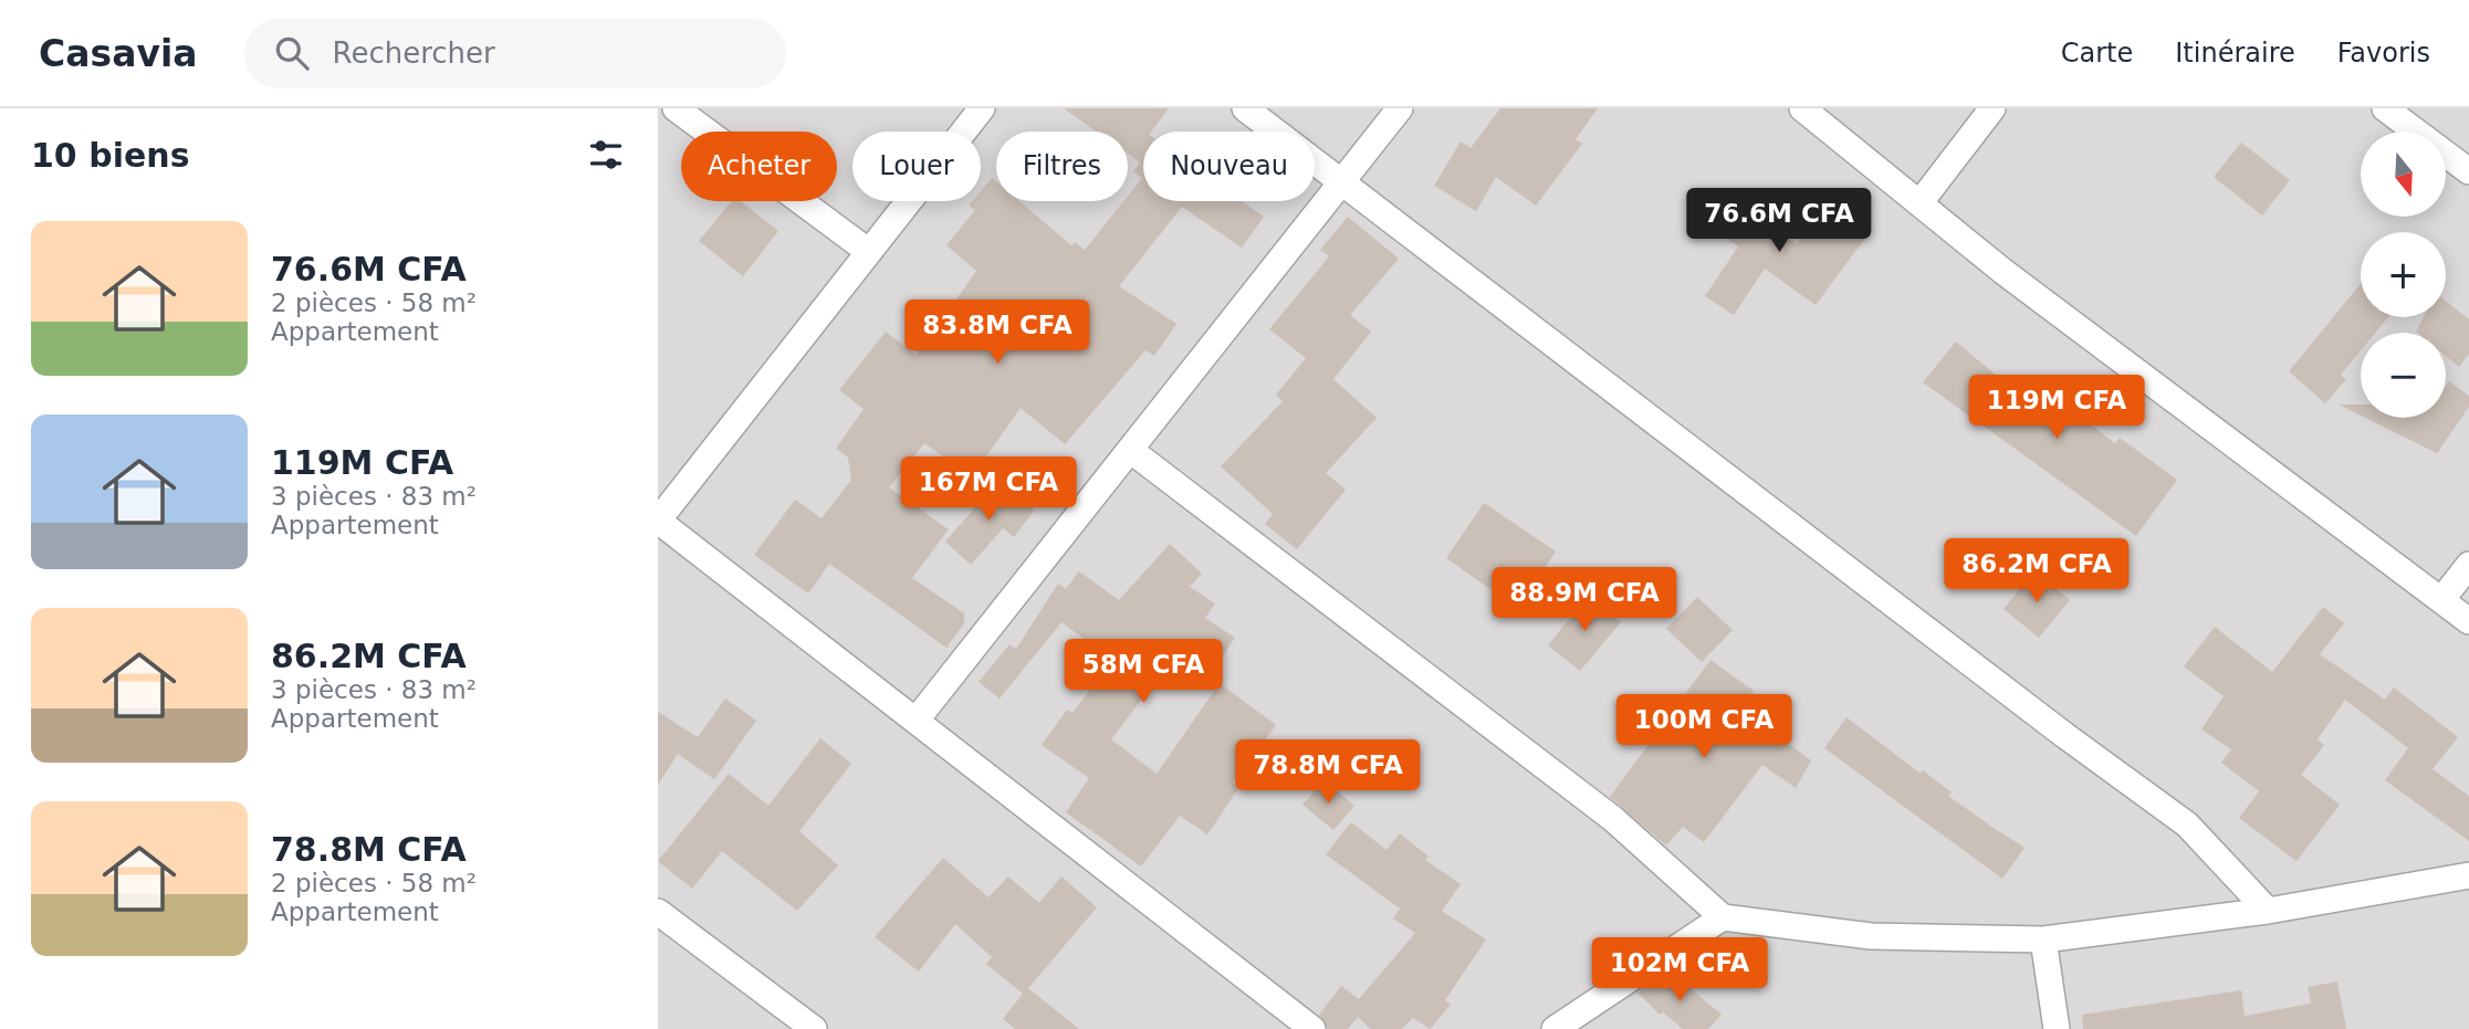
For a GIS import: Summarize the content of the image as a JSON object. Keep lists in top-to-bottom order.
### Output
{
  "north": "bottom",
  "page": {
    "header": "Casavia",
    "search": "Rechercher",
    "nav": ["Carte", "Itinéraire", "Favoris"],
    "heading": "10 biens",
    "map_buttons": ["+", "−"],
    "chip": [
      "Acheter",
      "Louer",
      "Filtres",
      "Nouveau"
    ],
    "price": [
      "76.6M CFA",
      "83.8M CFA",
      "119M CFA",
      "167M CFA",
      "86.2M CFA",
      "88.9M CFA",
      "58M CFA",
      "100M CFA",
      "78.8M CFA",
      "102M CFA"
    ],
    "list": [
      {
        "name": "76.6M CFA",
        "note": "2 pièces · 58 m² · Appartement"
      },
      {
        "name": "119M CFA",
        "note": "3 pièces · 83 m² · Appartement"
      },
      {
        "name": "86.2M CFA",
        "note": "3 pièces · 83 m² · Appartement"
      },
      {
        "name": "78.8M CFA",
        "note": "2 pièces · 58 m² · Appartement"
      }
    ]
  }
}
